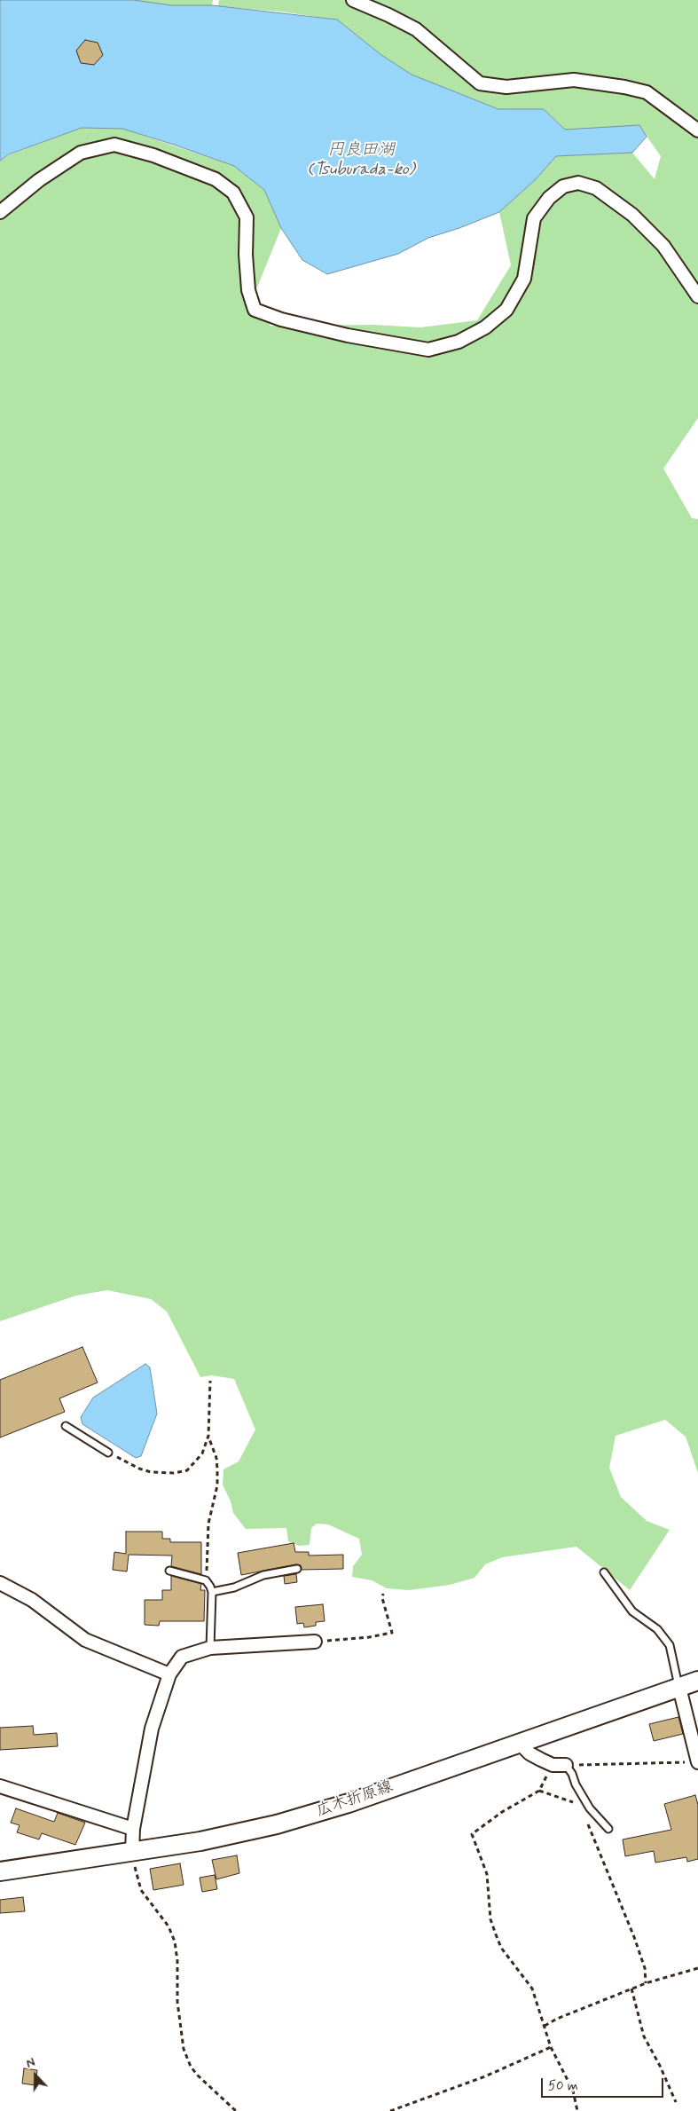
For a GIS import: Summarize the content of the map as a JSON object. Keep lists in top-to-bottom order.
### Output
{
  "streets": {
    "main road": ["広木折原線"]
  },
  "water": ["円良田湖 (Tsuburada-ko)"],
  "scale_bar": "50 m",
  "north": "top"
}
